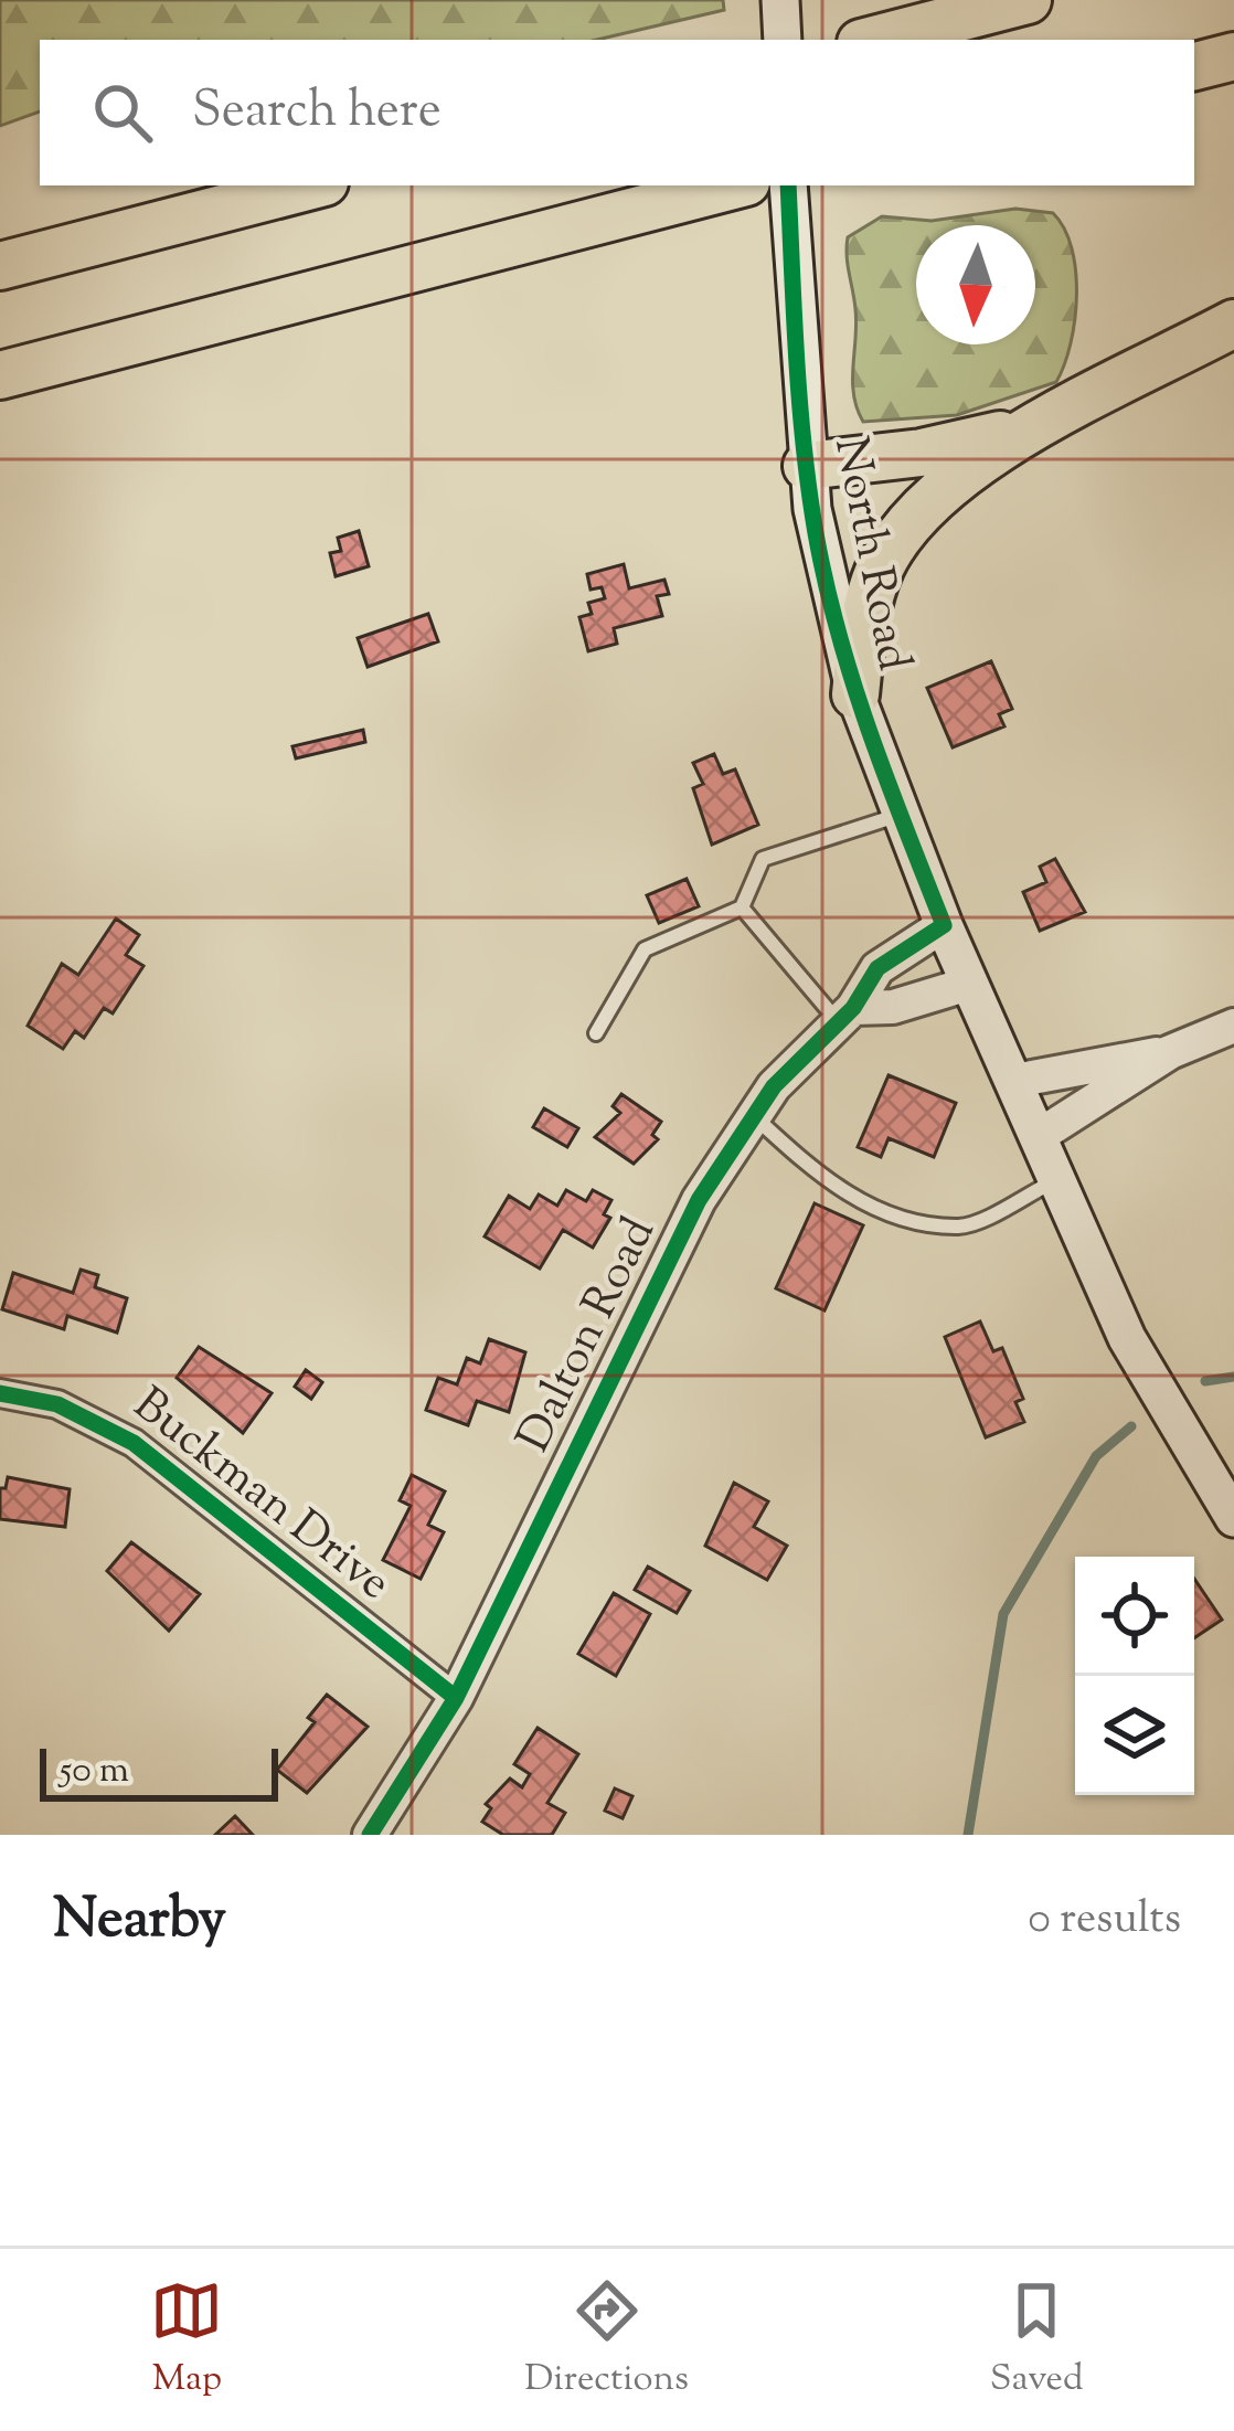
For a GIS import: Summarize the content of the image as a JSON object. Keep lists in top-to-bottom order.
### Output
{
  "streets": {
    "main road": ["North Road"],
    "street": ["Dalton Road", "Buckman Drive"]
  },
  "crossings": [
    ["North Road", "Dalton Road"],
    ["Dalton Road", "Buckman Drive"]
  ],
  "scale_bar": "50 m",
  "north": "bottom",
  "page": {
    "search": "Search here",
    "scale": "50 m",
    "heading": ["Nearby", "0 results"],
    "nav": ["Map", "Directions", "Saved"]
  }
}
